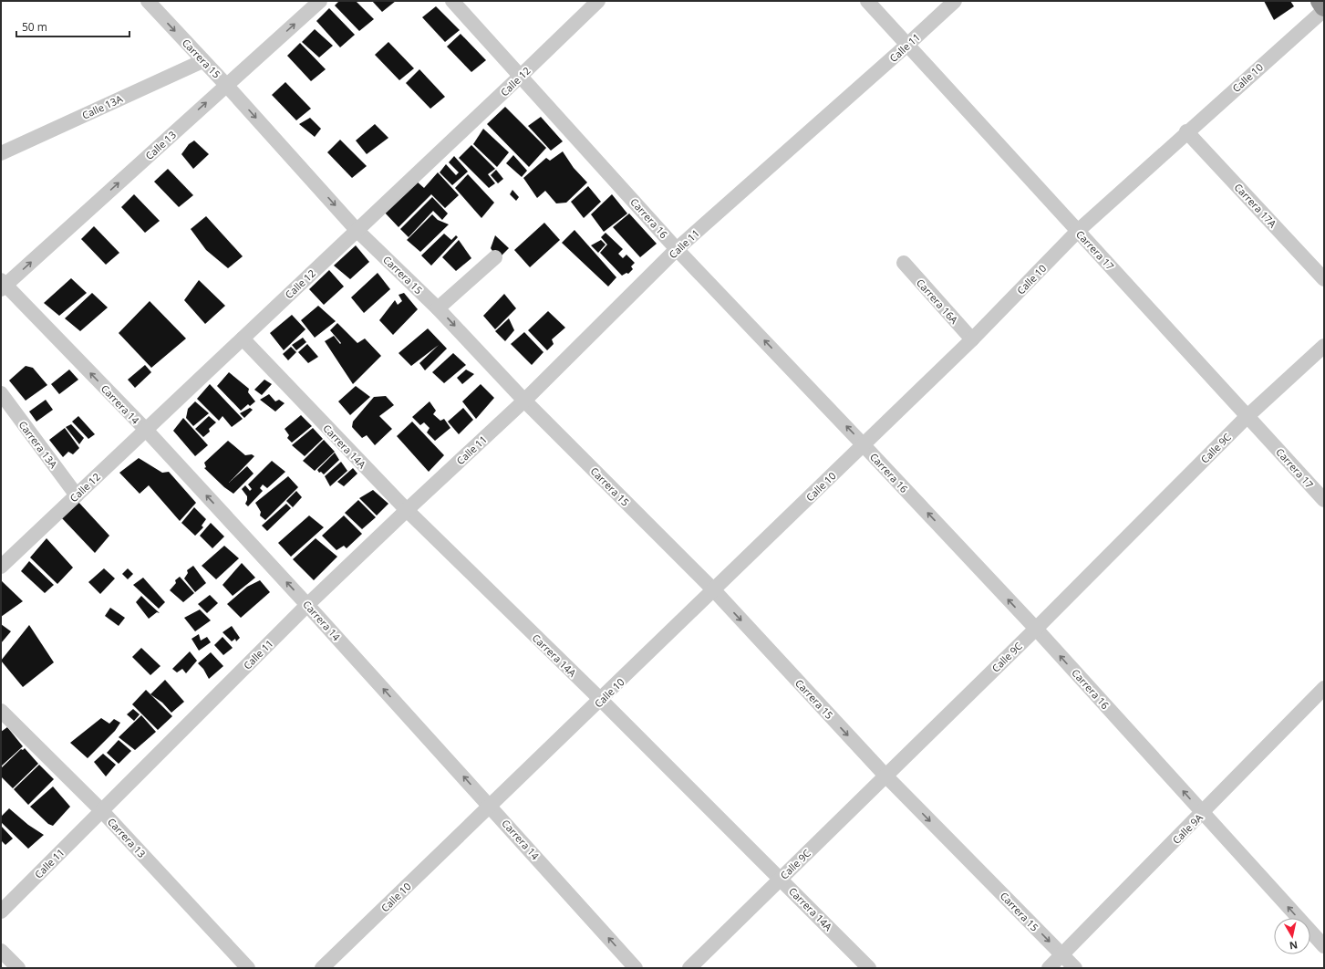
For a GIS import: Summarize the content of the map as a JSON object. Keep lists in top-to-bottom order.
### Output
{
  "streets": {
    "street": [
      "Calle 11",
      "Carrera 15",
      "Calle 10",
      "Calle 12",
      "Calle 13A",
      "Calle 13",
      "Carrera 17A",
      "Carrera 16",
      "Carrera 17",
      "Carrera 16A",
      "Carrera 14",
      "Carrera 13A",
      "Carrera 14A",
      "Calle 9C",
      "Calle 9A",
      "Carrera 13"
    ]
  },
  "crossings": [
    ["Calle 11", "Carrera 15"],
    ["Calle 11", "Carrera 16"],
    ["Calle 11", "Carrera 17"],
    ["Calle 11", "Carrera 14"],
    ["Calle 11", "Carrera 14A"],
    ["Calle 11", "Carrera 13"],
    ["Carrera 15", "Calle 10"],
    ["Carrera 15", "Calle 12"],
    ["Carrera 15", "Calle 13A"],
    ["Carrera 15", "Calle 13"],
    ["Carrera 15", "Calle 9C"],
    ["Carrera 15", "Calle 9A"],
    ["Calle 10", "Carrera 17A"],
    ["Calle 10", "Carrera 16"],
    ["Calle 10", "Carrera 17"],
    ["Calle 10", "Carrera 16A"],
    ["Calle 10", "Carrera 14"],
    ["Calle 10", "Carrera 14A"],
    ["Calle 12", "Carrera 16"],
    ["Calle 12", "Carrera 14"],
    ["Calle 12", "Carrera 13A"],
    ["Calle 12", "Carrera 14A"],
    ["Calle 13", "Carrera 14"],
    ["Carrera 16", "Calle 9C"],
    ["Carrera 16", "Calle 9A"],
    ["Carrera 17", "Calle 9C"],
    ["Carrera 14A", "Calle 9C"]
  ],
  "one_way": [
    "Carrera 15",
    "Calle 13",
    "Carrera 16",
    "Carrera 14"
  ],
  "scale_bar": "50 m",
  "north": "bottom"
}
